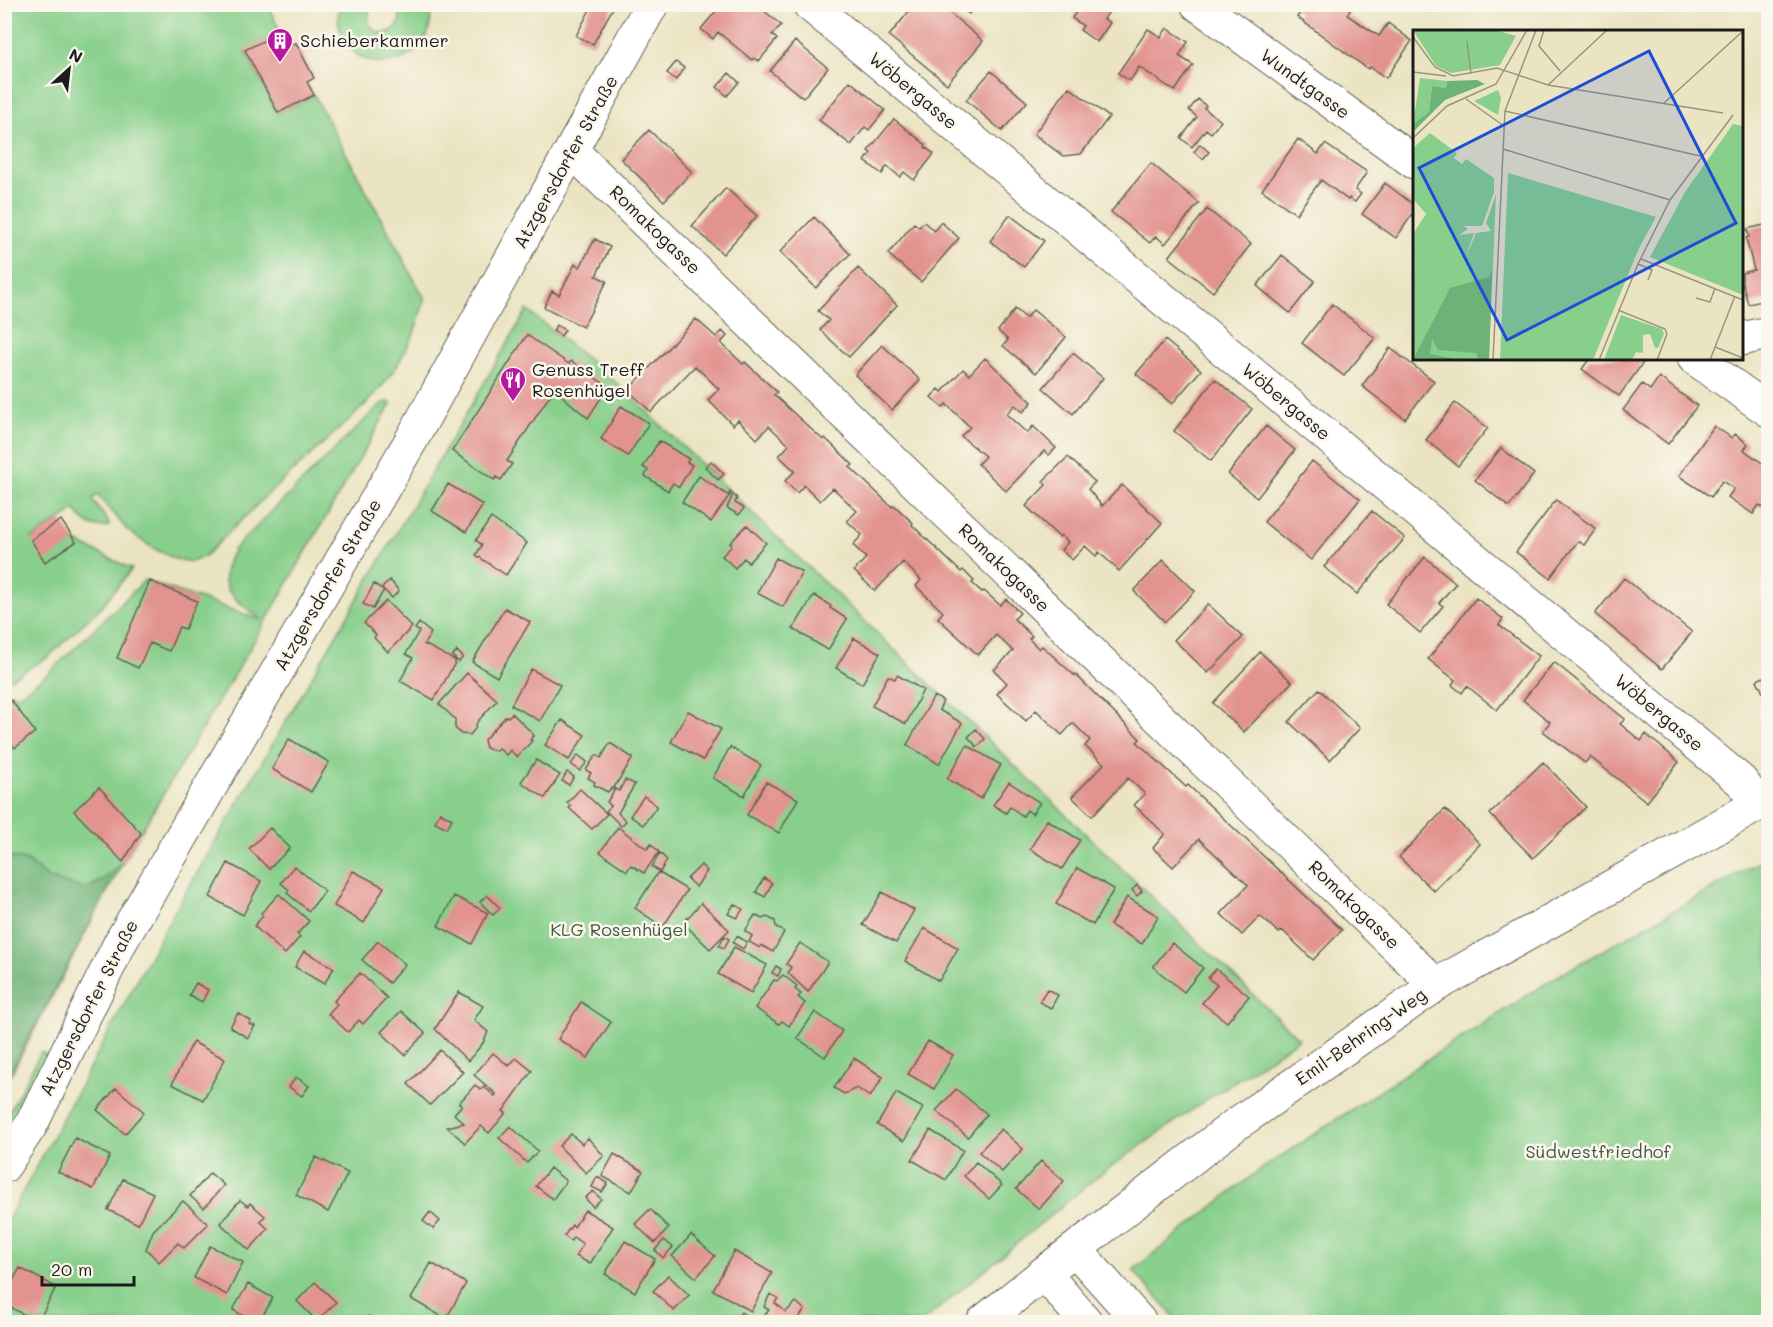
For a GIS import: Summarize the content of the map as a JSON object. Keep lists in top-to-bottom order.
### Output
{
  "streets": {
    "street": [
      "Wundtgasse",
      "Wöbergasse",
      "Atzgersdorfer Straße",
      "Romakogasse",
      "Emil-Behring-Weg"
    ]
  },
  "crossings": [
    ["Wöbergasse", "Emil-Behring-Weg"],
    ["Atzgersdorfer Straße", "Romakogasse"],
    ["Romakogasse", "Emil-Behring-Weg"]
  ],
  "parks": ["KLG Rosenhügel", "Südwestfriedhof"],
  "places": {
    "building": ["Schieberkammer"],
    "restaurant": ["Genuss Treff Rosenhügel"]
  },
  "scale_bar": "20 m",
  "north": "top right"
}
